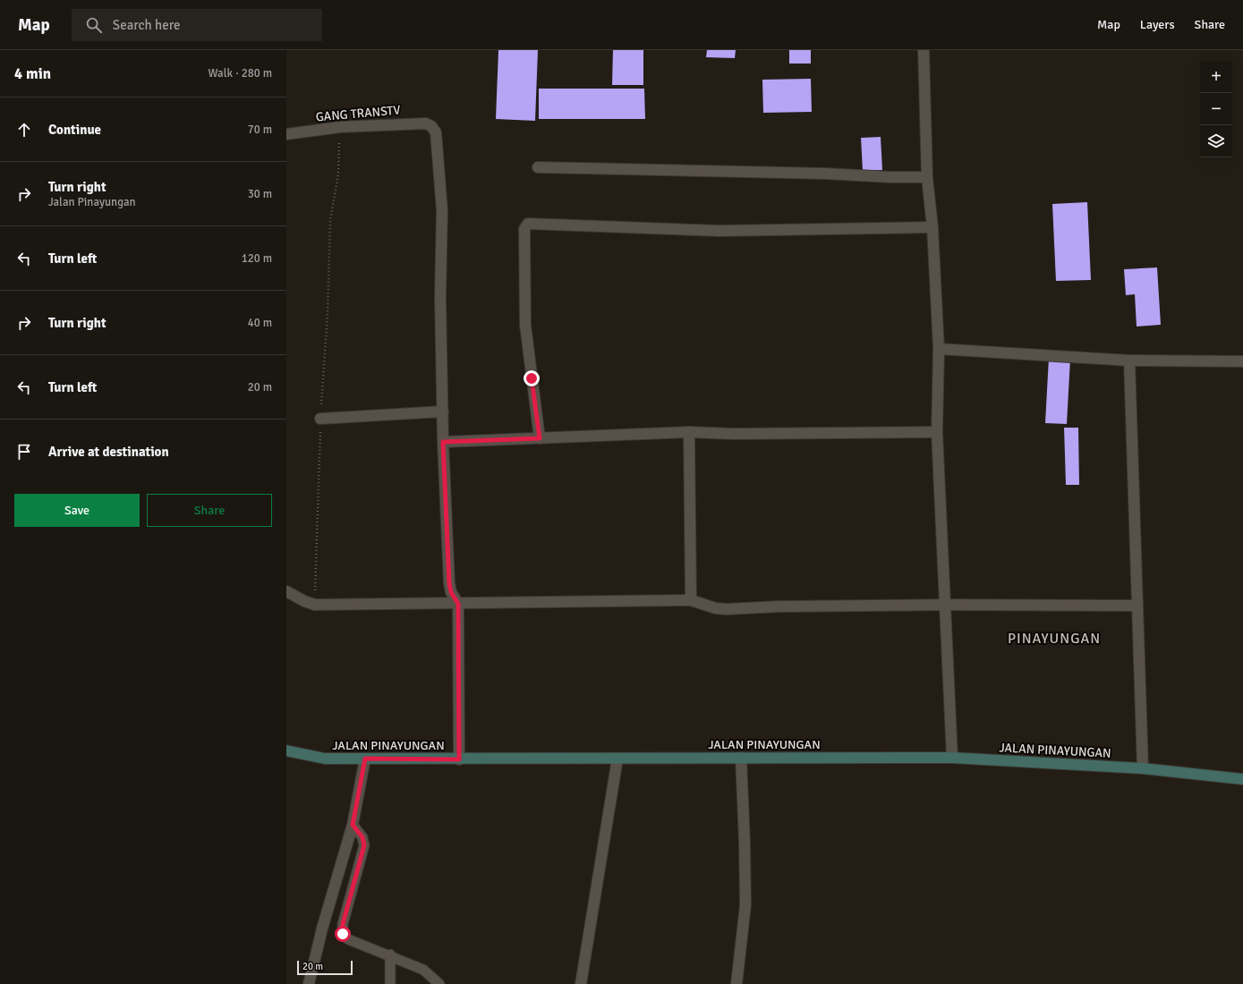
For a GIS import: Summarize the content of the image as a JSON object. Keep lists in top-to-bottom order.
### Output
{
  "streets": {
    "main road": ["JALAN PINAYUNGAN"],
    "street": ["GANG TRANSTV"]
  },
  "districts": ["PINAYUNGAN"],
  "scale_bar": "20 m",
  "page": {
    "header": "Map",
    "search": "Search here",
    "nav": ["Map", "Layers", "Share"],
    "heading": ["4 min", "Walk · 280 m"],
    "map_buttons": ["+", "−"],
    "list": [
      ["Continue", "70 m"],
      ["Turn right", "Jalan Pinayungan", "30 m"],
      ["Turn left", "120 m"],
      ["Turn right", "40 m"],
      ["Turn left", "20 m"],
      "Arrive at destination"
    ],
    "buttons": ["Save", "Share"],
    "scale": "20 m"
  }
}
